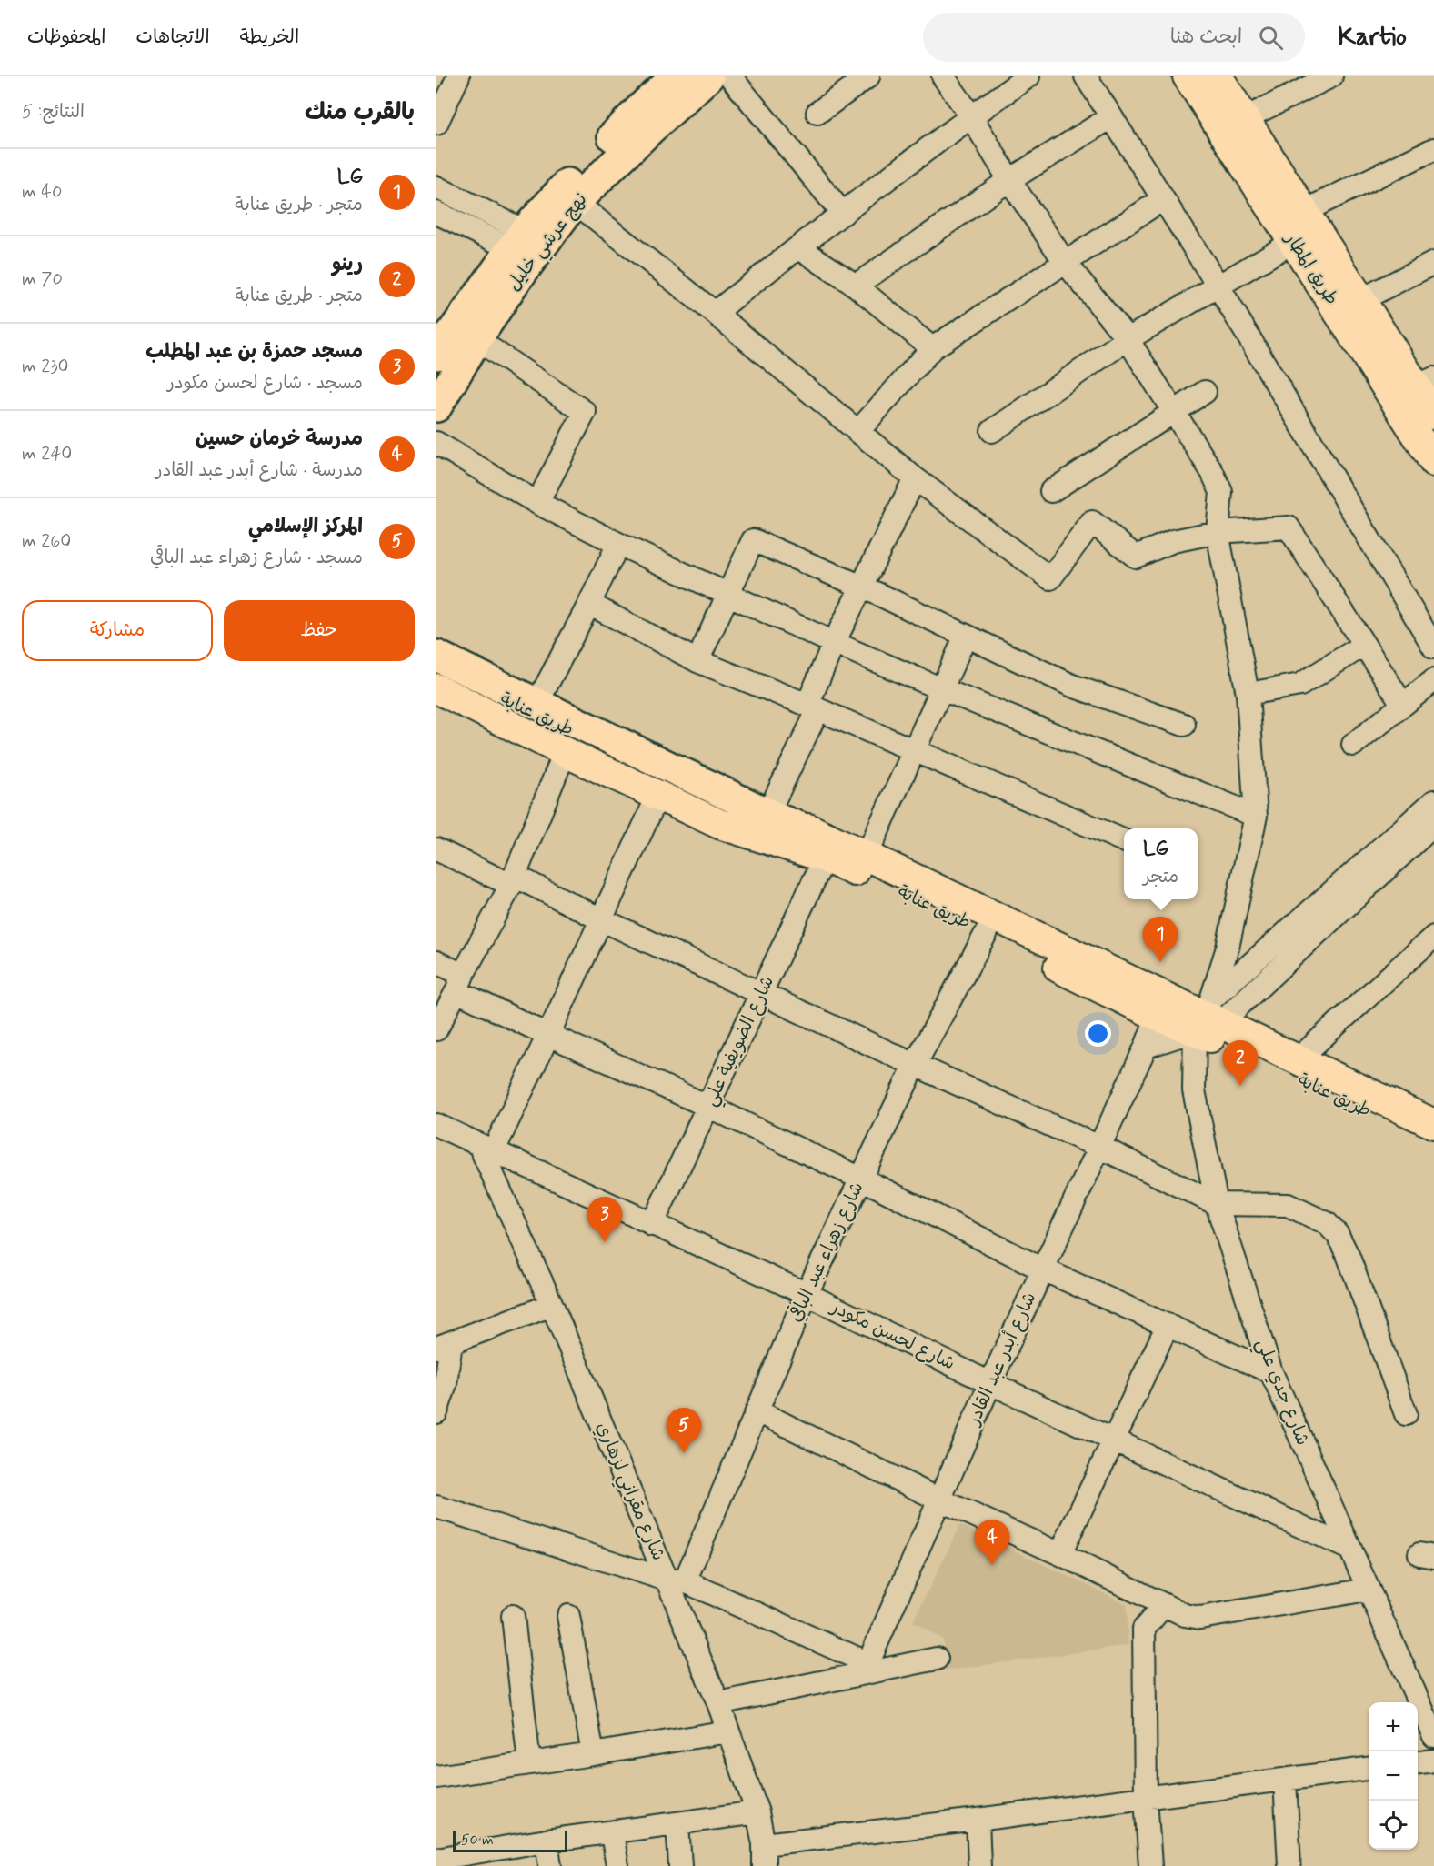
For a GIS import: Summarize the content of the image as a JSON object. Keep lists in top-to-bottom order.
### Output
{
  "streets": {
    "highway": ["نهج عرشي خليل", "طريق عنابة"],
    "main road": ["طريق المطار"],
    "street": [
      "شارع الضويفية علي",
      "شارع زهراء عبد الباقي",
      "شارع لحسن مكودر",
      "شارع أبدر عبد القادر",
      "شارع جدي علي",
      "شارع مقراني لزهاري"
    ]
  },
  "crossings": [
    ["طريق عنابة", "شارع الضويفية علي"],
    ["طريق عنابة", "شارع زهراء عبد الباقي"],
    ["طريق عنابة", "شارع أبدر عبد القادر"],
    ["طريق عنابة", "شارع جدي علي"],
    ["شارع الضويفية علي", "شارع لحسن مكودر"],
    ["شارع زهراء عبد الباقي", "شارع لحسن مكودر"],
    ["شارع زهراء عبد الباقي", "شارع مقراني لزهاري"],
    ["شارع لحسن مكودر", "شارع أبدر عبد القادر"],
    ["شارع لحسن مكودر", "شارع جدي علي"],
    ["شارع لحسن مكودر", "شارع مقراني لزهاري"]
  ],
  "scale_bar": "50 m",
  "page": {
    "header": "Kartio",
    "search": "ابحث هنا",
    "nav": ["الخريطة", "الاتجاهات", "المحفوظات"],
    "heading": ["بالقرب منك", "النتائج: 5"],
    "list": [
      {
        "mark": "1",
        "name": "LG",
        "note": "متجر · طريق عنابة",
        "value": "40 m"
      },
      {
        "mark": "2",
        "name": "رينو",
        "note": "متجر · طريق عنابة",
        "value": "70 m"
      },
      {
        "mark": "3",
        "name": "مسجد حمزة بن عبد المطلب",
        "note": "مسجد · شارع لحسن مكودر",
        "value": "230 m"
      },
      {
        "mark": "4",
        "name": "مدرسة خرمان حسين",
        "note": "مدرسة · شارع أبدر عبد القادر",
        "value": "240 m"
      },
      {
        "mark": "5",
        "name": "المركز الإسلامي",
        "note": "مسجد · شارع زهراء عبد الباقي",
        "value": "260 m"
      }
    ],
    "buttons": ["حفظ", "مشاركة"],
    "popup": ["LG", "متجر"],
    "pins": [
      "1",
      "2",
      "3",
      "5",
      "4"
    ],
    "map_buttons": ["+", "−"],
    "scale": "50 m"
  }
}
